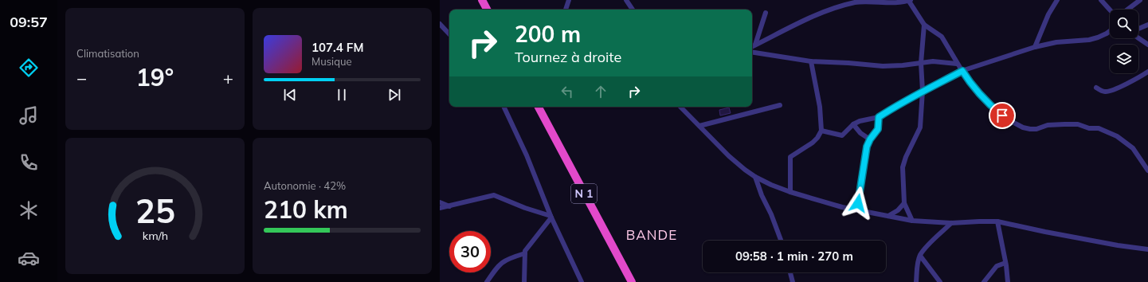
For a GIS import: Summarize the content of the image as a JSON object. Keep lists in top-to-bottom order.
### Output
{
  "streets": {
    "highway": ["N 1"]
  },
  "districts": ["BANDE"],
  "page": {
    "tabs": "09:57",
    "tile": [
      "Climatisation",
      ["Autonomie · 42%", "210 km"]
    ],
    "turn": ["200 m", "Tournez à droite"],
    "song": ["107.4 FM", "Musique"],
    "heat": ["−", "19°", "+"],
    "limit": "30",
    "trip": "09:58 · 1 min · 270 m",
    "gauge": ["25", "km/h"]
  }
}
